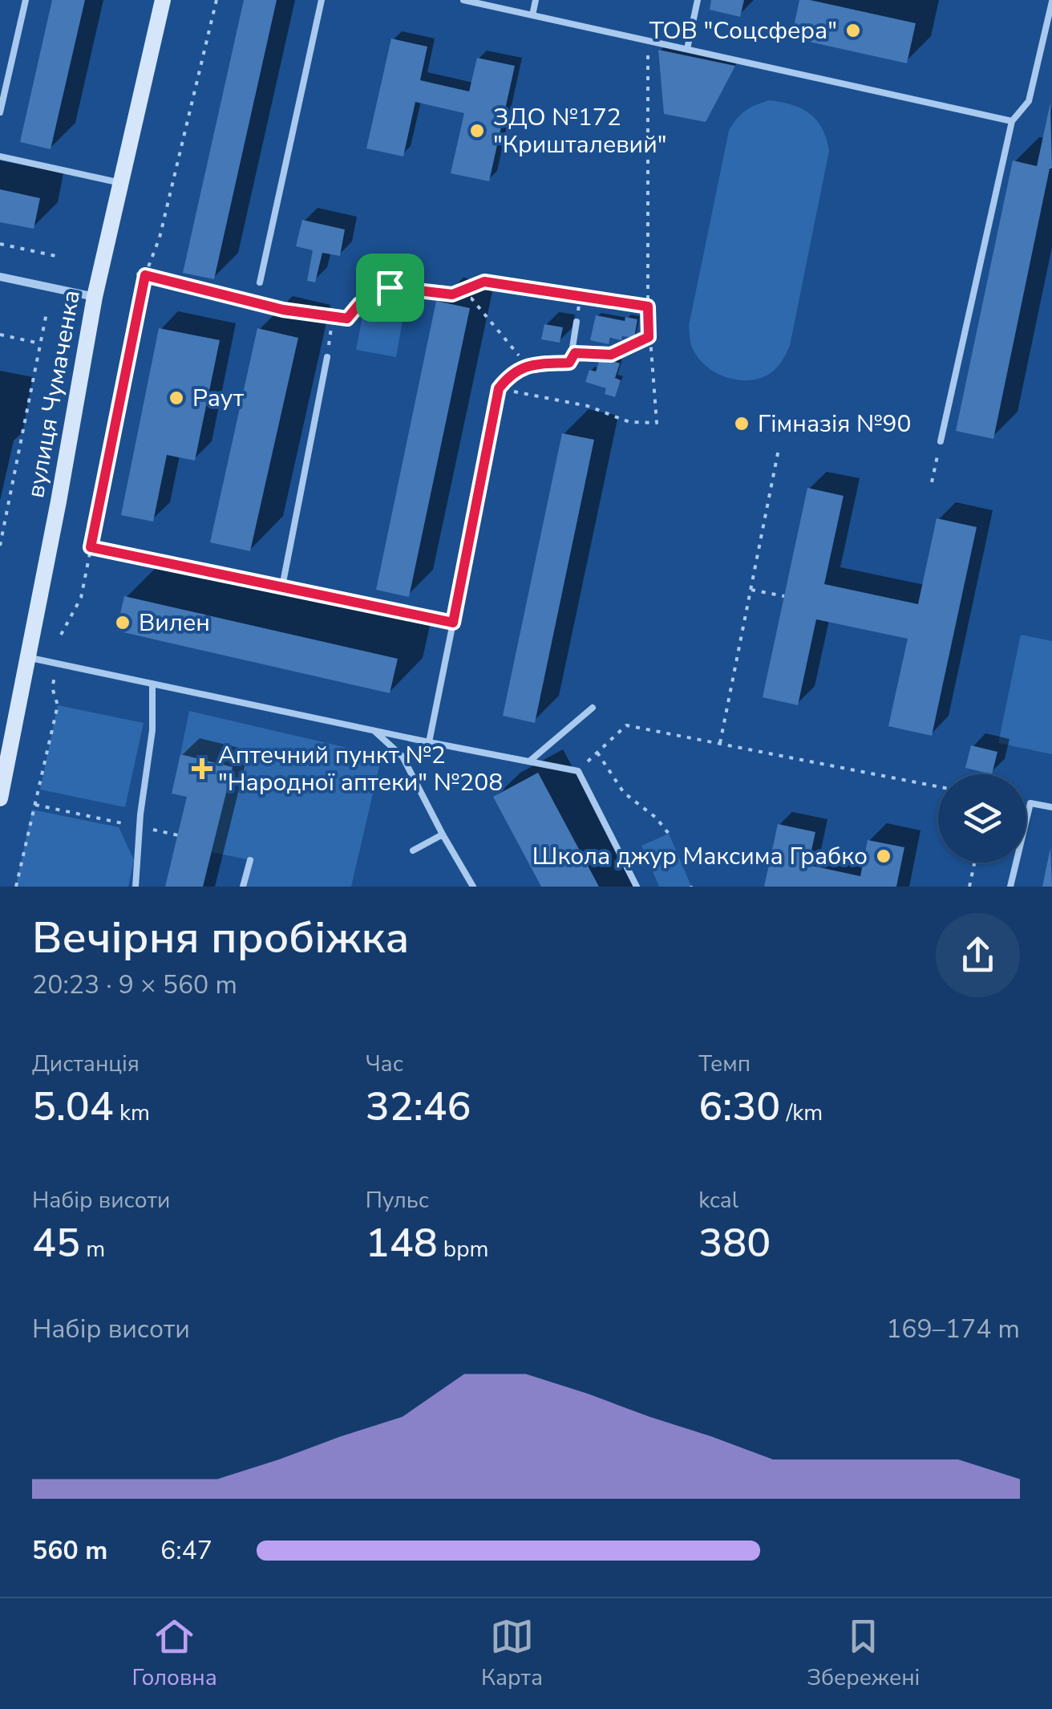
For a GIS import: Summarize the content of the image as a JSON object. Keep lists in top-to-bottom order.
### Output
{
  "streets": {
    "street": ["вулиця Чумаченка"]
  },
  "places": {
    "other": [
      "ТОВ \"Соцсфера\"",
      "ЗДО №172 \"Кришталевий\"",
      "Раут",
      "Гімназія №90",
      "Вилен",
      "Школа джур Максима Грабко"
    ],
    "health": ["Аптечний пункт №2 \"Народної аптеки\" №208"]
  },
  "page": {
    "heading": ["Вечірня пробіжка", "20:23 · 9 × 560 m"],
    "stats": [
      ["Дистанція", "5.04 km"],
      ["Час", "32:46"],
      ["Темп", "6:30 /km"],
      ["Набір висоти", "45 m"],
      ["Пульс", "148 bpm"],
      ["kcal", "380"]
    ],
    "chart": ["Набір висоти", "169–174 m"],
    "list": [
      {
        "name": "560 m",
        "note": "6:47"
      }
    ],
    "tabs": ["Головна", "Карта", "Збережені"]
  }
}
